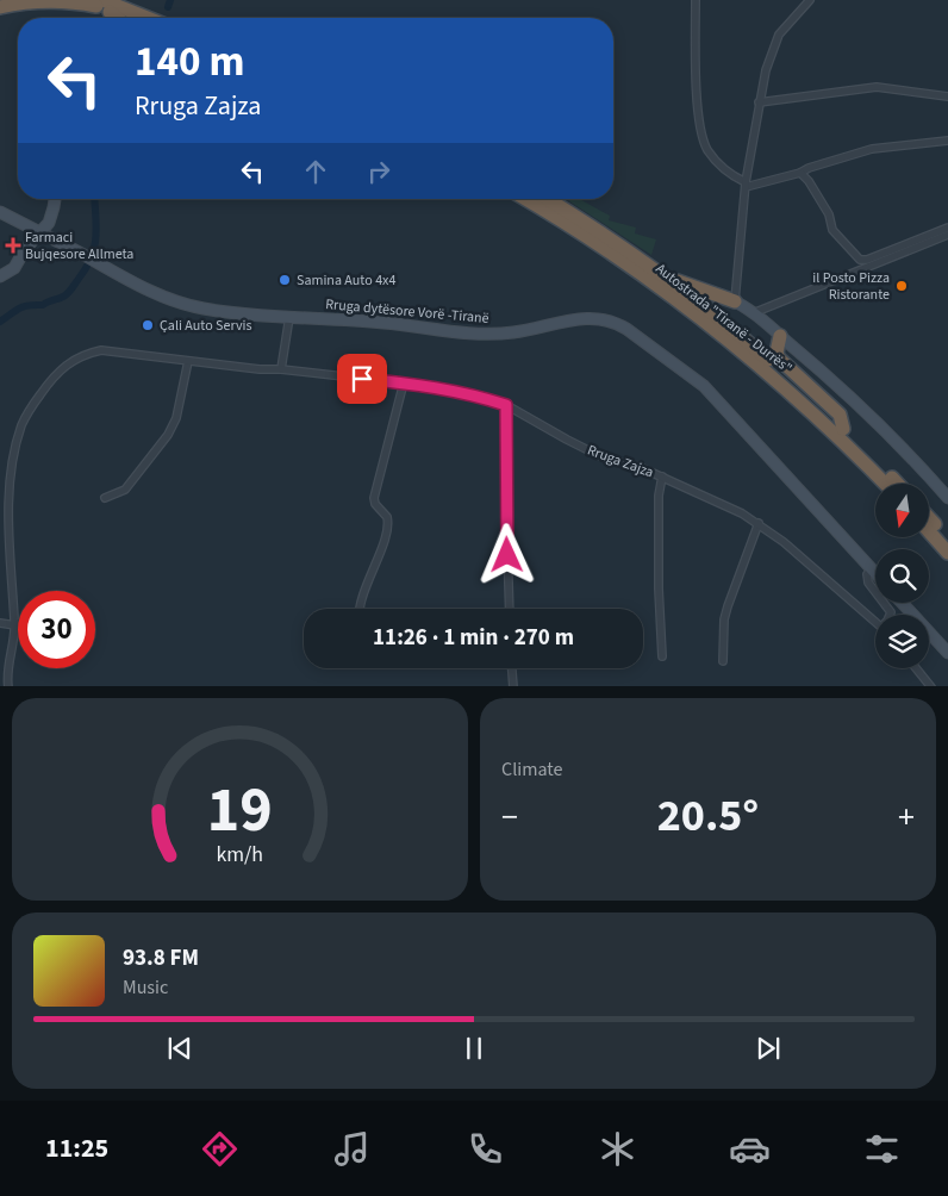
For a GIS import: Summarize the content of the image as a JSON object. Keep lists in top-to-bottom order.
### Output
{
  "streets": {
    "highway": ["Autostrada \"Tiranë - Durrës\""],
    "main road": ["Rruga dytësore Vorë -Tiranë"],
    "street": ["Rruga Zajza"]
  },
  "places": {
    "health": ["Farmaci Bujqesore Allmeta"],
    "other": ["Samina Auto 4x4", "il Posto Pizza Ristorante", "Çali Auto Servis"]
  },
  "north": "bottom",
  "page": {
    "turn": ["140 m", "Rruga Zajza"],
    "limit": "30",
    "trip": "11:26 · 1 min · 270 m",
    "tile": "Climate",
    "heat": ["−", "20.5°", "+"],
    "song": ["93.8 FM", "Music"],
    "tabs": "11:25",
    "gauge": ["19", "km/h"]
  }
}
